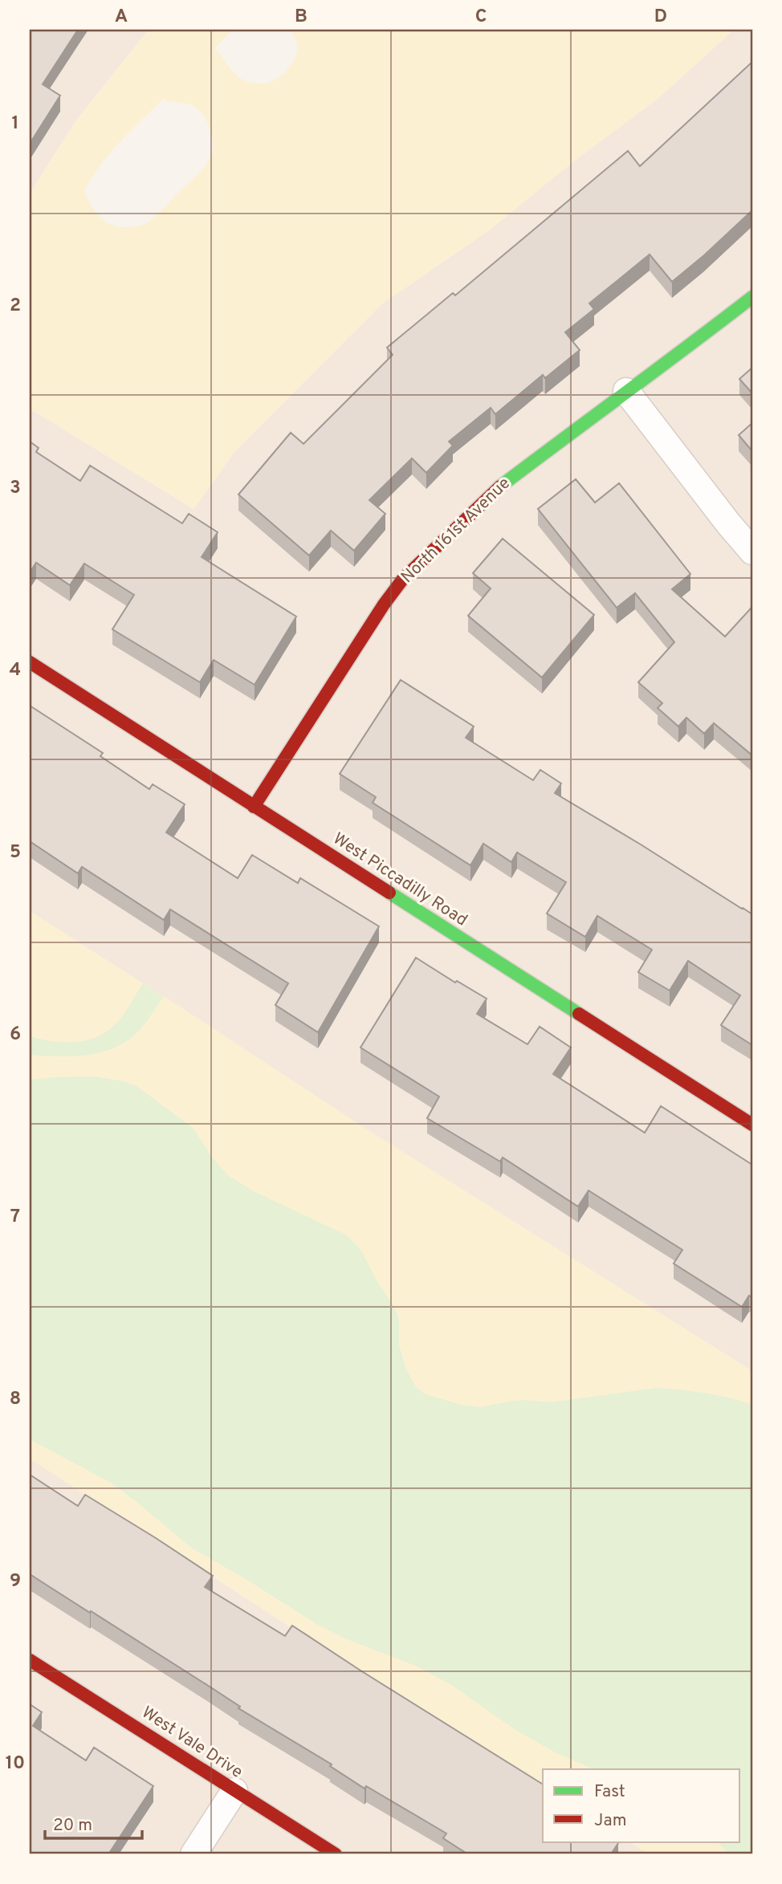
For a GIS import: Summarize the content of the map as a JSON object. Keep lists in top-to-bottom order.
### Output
{
  "streets": {
    "street": ["North 161st Avenue", "West Piccadilly Road", "West Vale Drive"]
  },
  "crossings": [
    ["North 161st Avenue", "West Piccadilly Road"]
  ],
  "legend": ["Fast", "Jam"],
  "scale_bar": "20 m",
  "grid": {
    "columns": [
      "A",
      "B",
      "C",
      "D"
    ],
    "rows": [
      "1",
      "2",
      "3",
      "4",
      "5",
      "6",
      "7",
      "8",
      "9",
      "10"
    ]
  }
}
